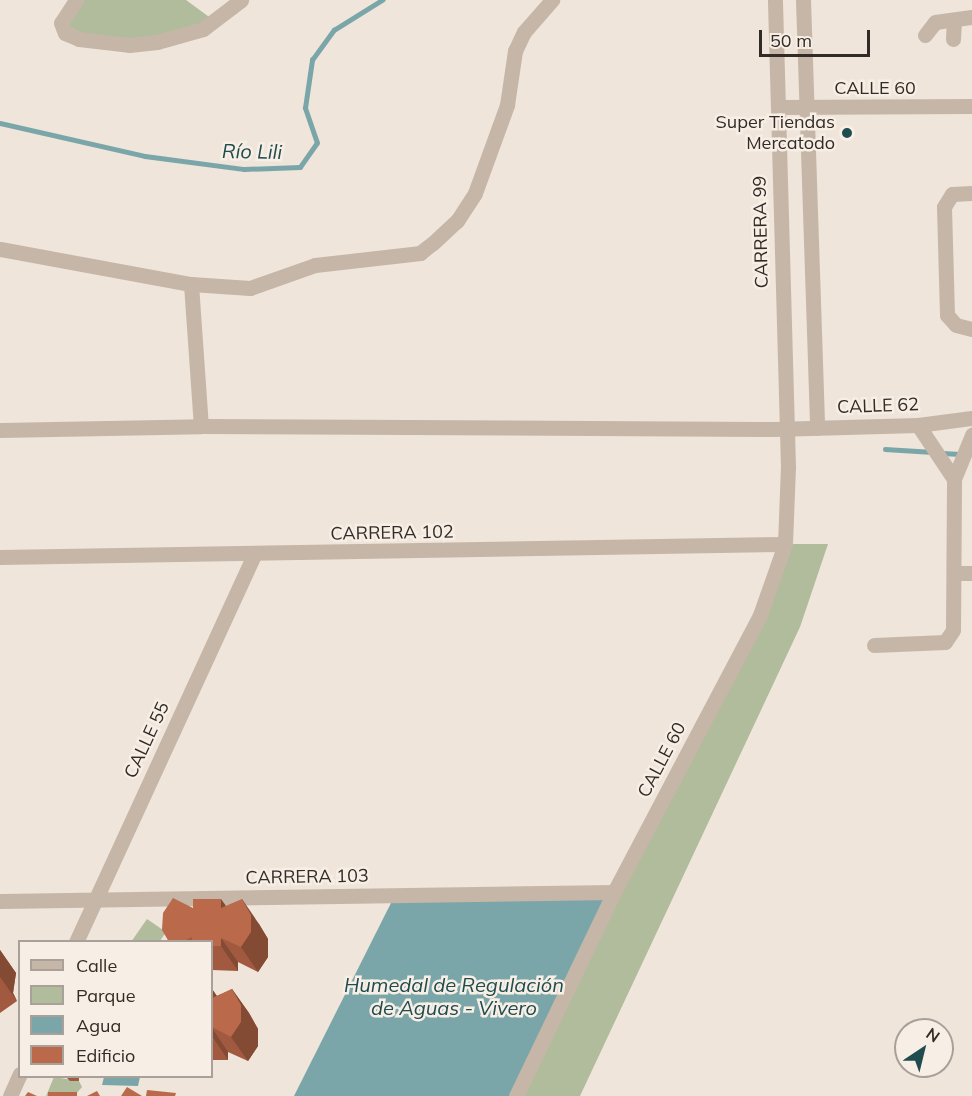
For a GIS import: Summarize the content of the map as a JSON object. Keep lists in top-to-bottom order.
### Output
{
  "streets": {
    "street": [
      "CALLE 60",
      "CARRERA 99",
      "CALLE 62",
      "CARRERA 102",
      "CALLE 55",
      "CARRERA 103"
    ]
  },
  "crossings": [
    ["CALLE 60", "CARRERA 99"],
    ["CALLE 60", "CALLE 62"],
    ["CALLE 60", "CARRERA 102"],
    ["CALLE 60", "CARRERA 103"],
    ["CARRERA 99", "CALLE 62"],
    ["CARRERA 102", "CALLE 55"],
    ["CALLE 55", "CARRERA 103"]
  ],
  "water": ["Río Lili", "Humedal de Regulación de Aguas - Vivero"],
  "places": ["Super Tiendas Mercatodo"],
  "legend": [
    "Calle",
    "Parque",
    "Agua",
    "Edificio"
  ],
  "scale_bar": "50 m",
  "north": "top right"
}
